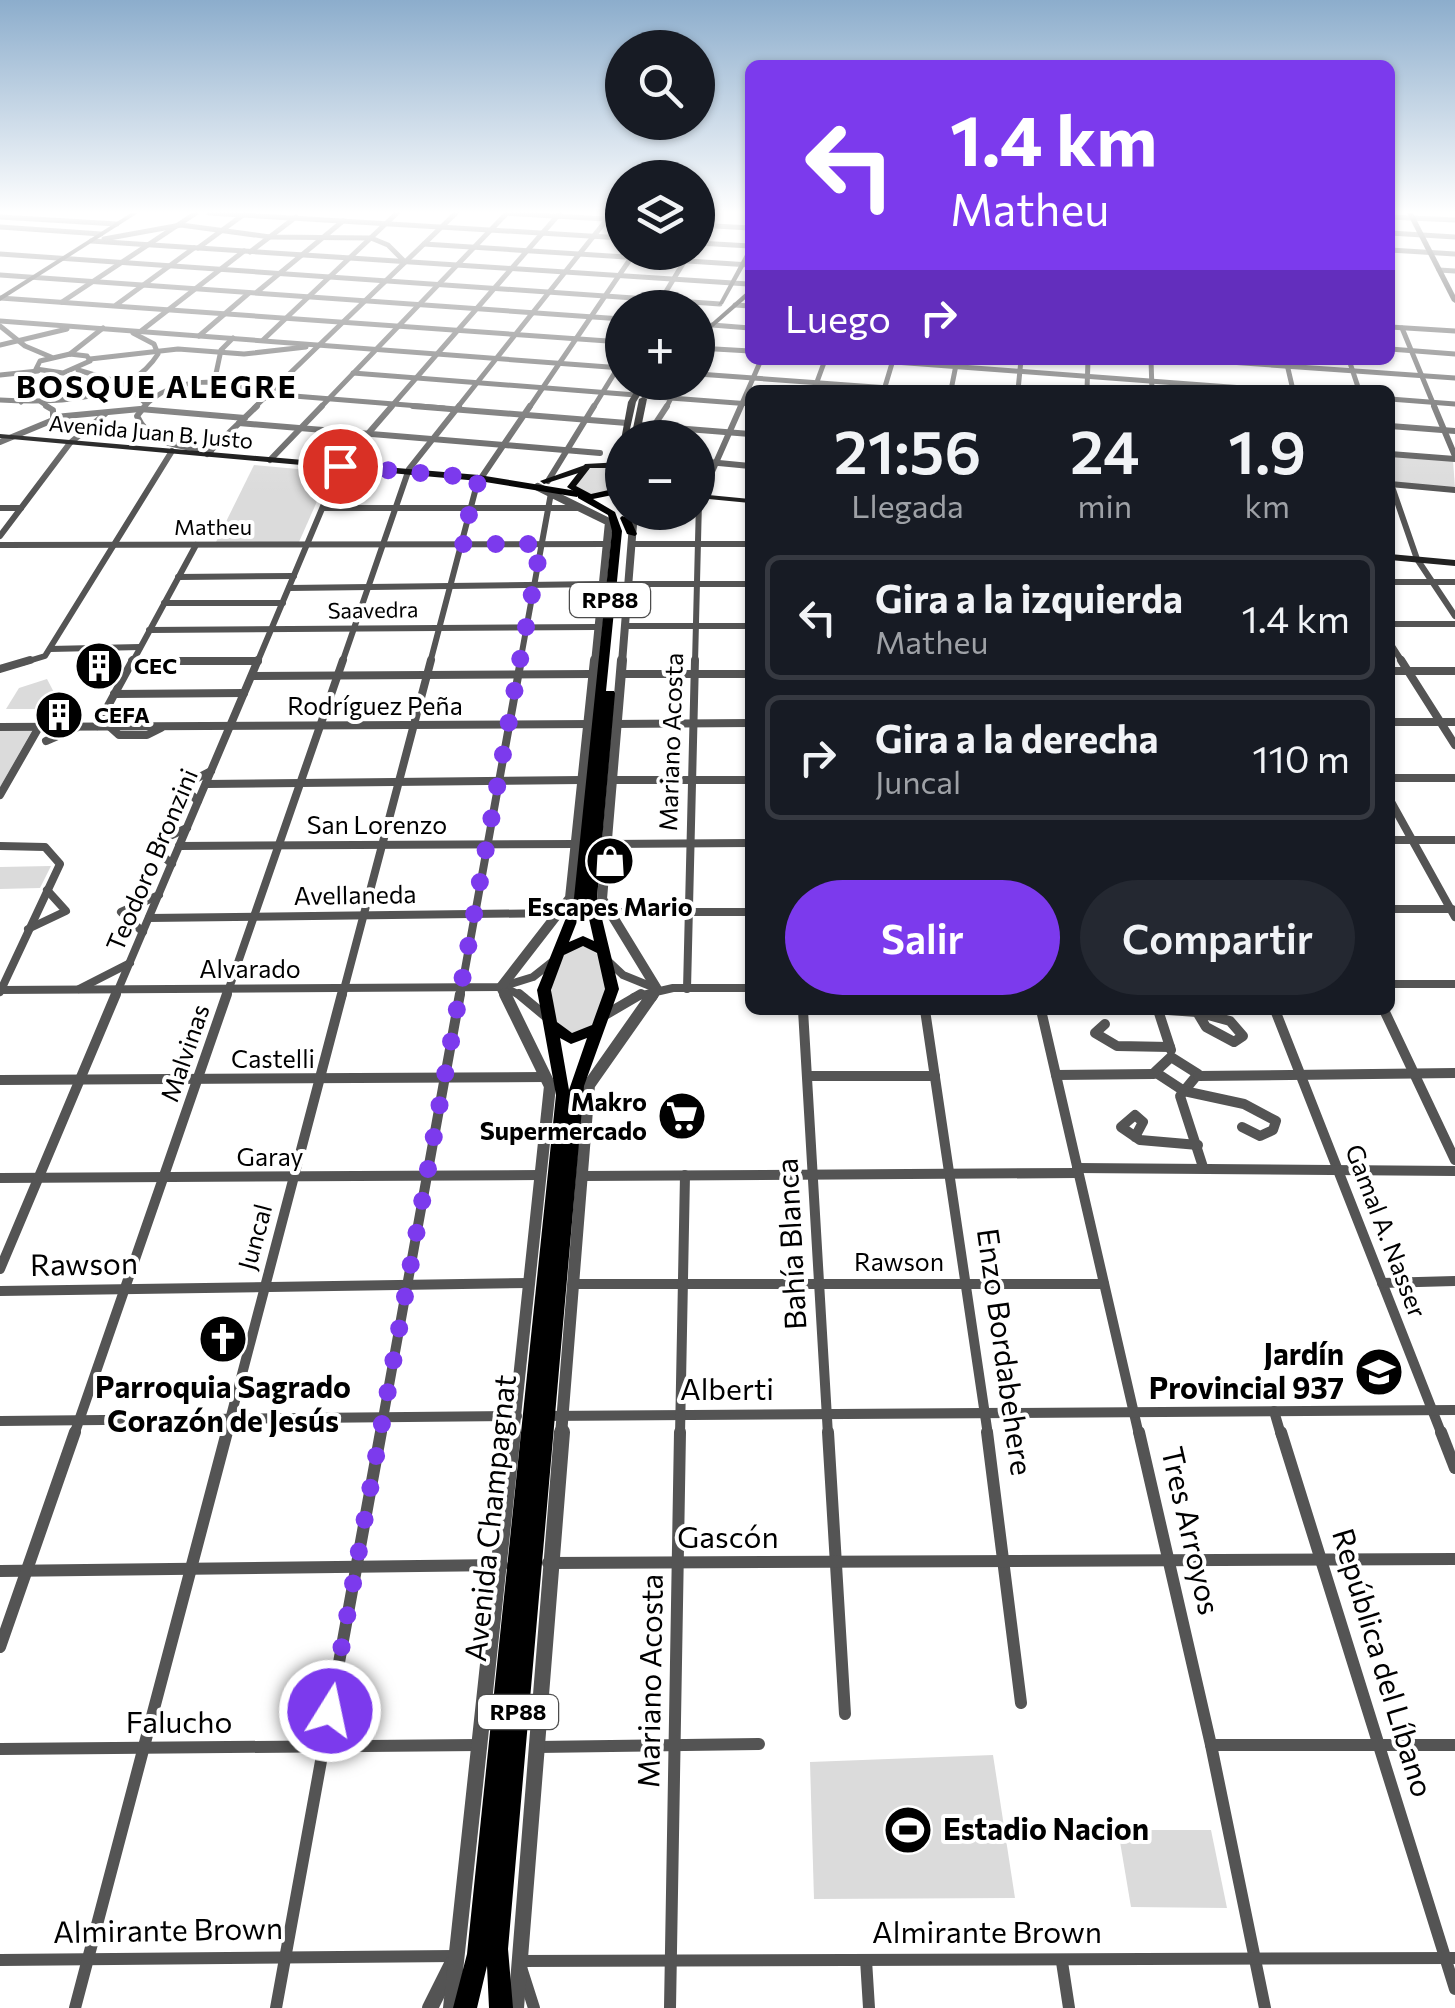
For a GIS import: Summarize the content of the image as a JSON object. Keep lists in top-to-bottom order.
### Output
{
  "streets": {
    "main road": ["Avenida Juan B. Justo", "RP88", "Avenida Champagnat"],
    "street": [
      "Matheu",
      "Saavedra",
      "Rodríguez Peña",
      "Mariano Acosta",
      "San Lorenzo",
      "Teodoro Bronzini",
      "Avellaneda",
      "Alvarado",
      "Malvinas",
      "Castelli",
      "Garay",
      "Gamal A. Nasser",
      "Juncal",
      "Bahía Blanca",
      "Rawson",
      "Enzo Bordabehere",
      "Alberti",
      "Tres Arroyos",
      "Gascón",
      "República del Líbano",
      "Falucho",
      "Almirante Brown"
    ]
  },
  "crossings": [
    ["Avenida Juan B. Justo", "RP88"],
    ["Avenida Juan B. Justo", "Teodoro Bronzini"],
    ["Avenida Juan B. Justo", "Malvinas"],
    ["Avenida Juan B. Justo", "Juncal"],
    ["Matheu", "Teodoro Bronzini"],
    ["Matheu", "Malvinas"],
    ["Matheu", "Juncal"],
    ["Matheu", "Avenida Champagnat"],
    ["Saavedra", "Teodoro Bronzini"],
    ["Saavedra", "Malvinas"],
    ["Saavedra", "Juncal"],
    ["Saavedra", "Avenida Champagnat"],
    ["Rodríguez Peña", "Mariano Acosta"],
    ["Rodríguez Peña", "Teodoro Bronzini"],
    ["Rodríguez Peña", "Malvinas"],
    ["Rodríguez Peña", "Juncal"],
    ["Rodríguez Peña", "Avenida Champagnat"],
    ["Mariano Acosta", "Rawson"],
    ["Mariano Acosta", "Alberti"],
    ["Mariano Acosta", "Gascón"],
    ["Mariano Acosta", "Almirante Brown"],
    ["San Lorenzo", "Teodoro Bronzini"],
    ["San Lorenzo", "Malvinas"],
    ["San Lorenzo", "Juncal"],
    ["San Lorenzo", "Avenida Champagnat"],
    ["Teodoro Bronzini", "Avellaneda"],
    ["Teodoro Bronzini", "Alvarado"],
    ["Teodoro Bronzini", "Castelli"],
    ["Teodoro Bronzini", "Garay"],
    ["Avellaneda", "Malvinas"],
    ["Avellaneda", "Juncal"],
    ["Avellaneda", "Avenida Champagnat"],
    ["Alvarado", "Malvinas"],
    ["Alvarado", "Juncal"],
    ["Alvarado", "Avenida Champagnat"],
    ["Malvinas", "Castelli"],
    ["Malvinas", "Garay"],
    ["Malvinas", "Rawson"],
    ["Malvinas", "Alberti"],
    ["Malvinas", "Gascón"],
    ["Castelli", "Juncal"],
    ["Castelli", "Avenida Champagnat"],
    ["Garay", "Juncal"],
    ["Garay", "Avenida Champagnat"],
    ["Gamal A. Nasser", "Alberti"],
    ["Juncal", "Rawson"],
    ["Juncal", "Alberti"],
    ["Juncal", "Gascón"],
    ["Juncal", "Falucho"],
    ["Juncal", "Almirante Brown"],
    ["Bahía Blanca", "Rawson"],
    ["Bahía Blanca", "Alberti"],
    ["Bahía Blanca", "Gascón"],
    ["Rawson", "Enzo Bordabehere"],
    ["Rawson", "Avenida Champagnat"],
    ["Rawson", "Tres Arroyos"],
    ["Enzo Bordabehere", "Alberti"],
    ["Enzo Bordabehere", "Gascón"],
    ["Alberti", "Avenida Champagnat"],
    ["Alberti", "Tres Arroyos"],
    ["Alberti", "República del Líbano"],
    ["Avenida Champagnat", "Gascón"],
    ["Avenida Champagnat", "Falucho"],
    ["Avenida Champagnat", "Almirante Brown"],
    ["Tres Arroyos", "Gascón"],
    ["Tres Arroyos", "Almirante Brown"],
    ["Gascón", "República del Líbano"],
    ["República del Líbano", "Almirante Brown"]
  ],
  "districts": ["BOSQUE ALEGRE"],
  "places": {
    "building": ["CEC", "CEFA"],
    "shop": ["Escapes Mario"],
    "supermarket": ["Makro Supermercado"],
    "church": ["Parroquia Sagrado Corazón de Jesús"],
    "school or university": ["Jardín Provincial 937"],
    "sports": ["Estadio Nacion"]
  },
  "page": {
    "map_buttons": ["+", "−"],
    "turn": ["1.4 km", "Matheu"],
    "then": "Luego",
    "eta": [
      "21:56",
      "Llegada",
      "24",
      "min",
      "1.9",
      "km"
    ],
    "list": [
      {
        "name": "Gira a la izquierda",
        "note": "Matheu",
        "value": "1.4 km"
      },
      {
        "name": "Gira a la derecha",
        "note": "Juncal",
        "value": "110 m"
      }
    ],
    "buttons": ["Salir", "Compartir"]
  }
}
